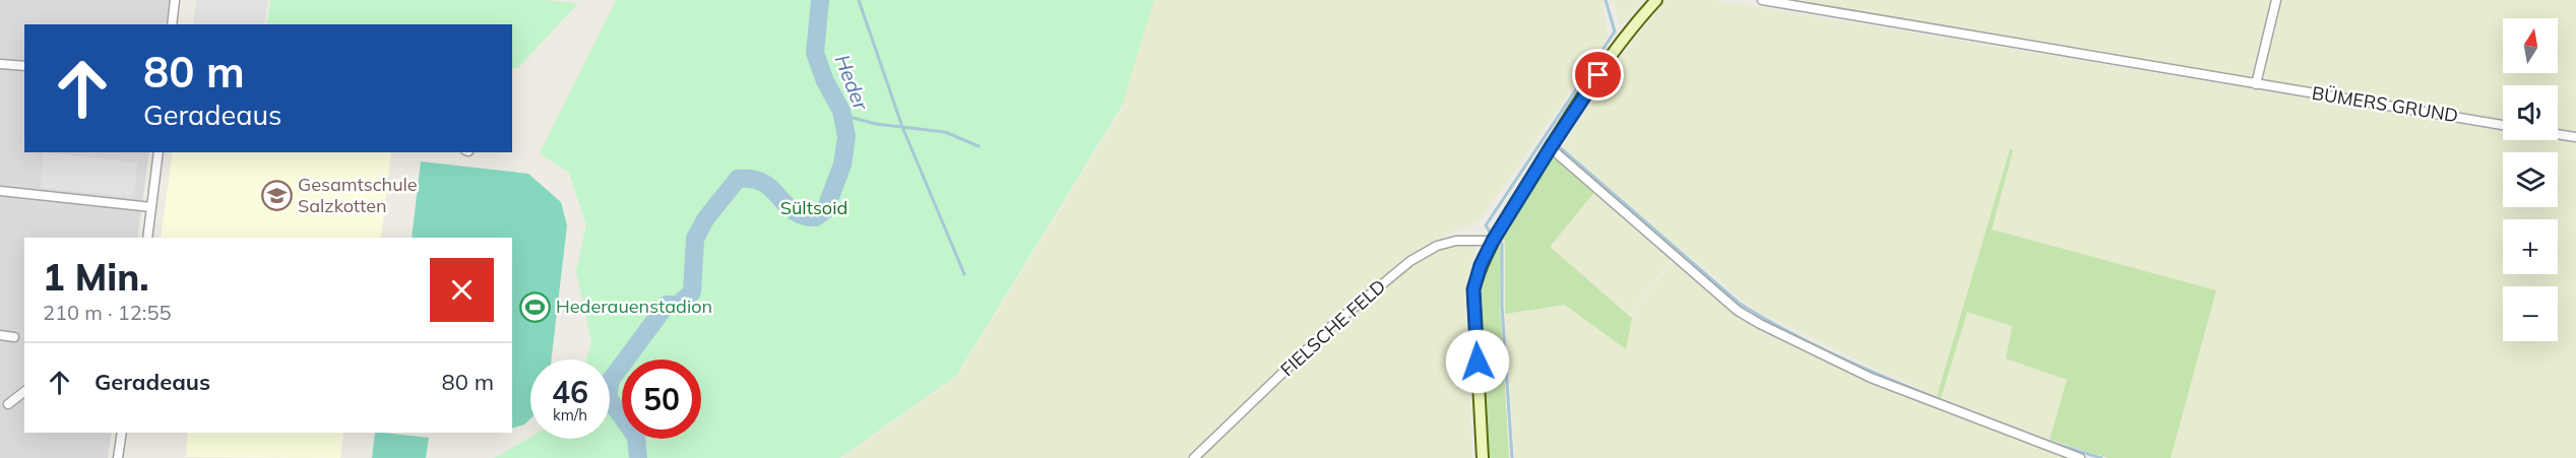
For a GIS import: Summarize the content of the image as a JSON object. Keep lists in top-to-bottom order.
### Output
{
  "streets": {
    "street": ["BÜMERS GRUND", "FIELSCHE FELD"]
  },
  "water": ["Heder"],
  "parks": ["Sültsoid"],
  "places": {
    "school or university": ["Gesamtschule Salzkotten"],
    "sports": ["Hederauenstadion"]
  },
  "north": "top",
  "page": {
    "map_buttons": ["+", "−"],
    "turn": ["80 m", "Geradeaus"],
    "heading": ["1 Min.", "210 m · 12:55"],
    "list": [
      {
        "name": "Geradeaus",
        "value": "80 m"
      }
    ],
    "speed": "46 km/h",
    "limit": "50"
  }
}
